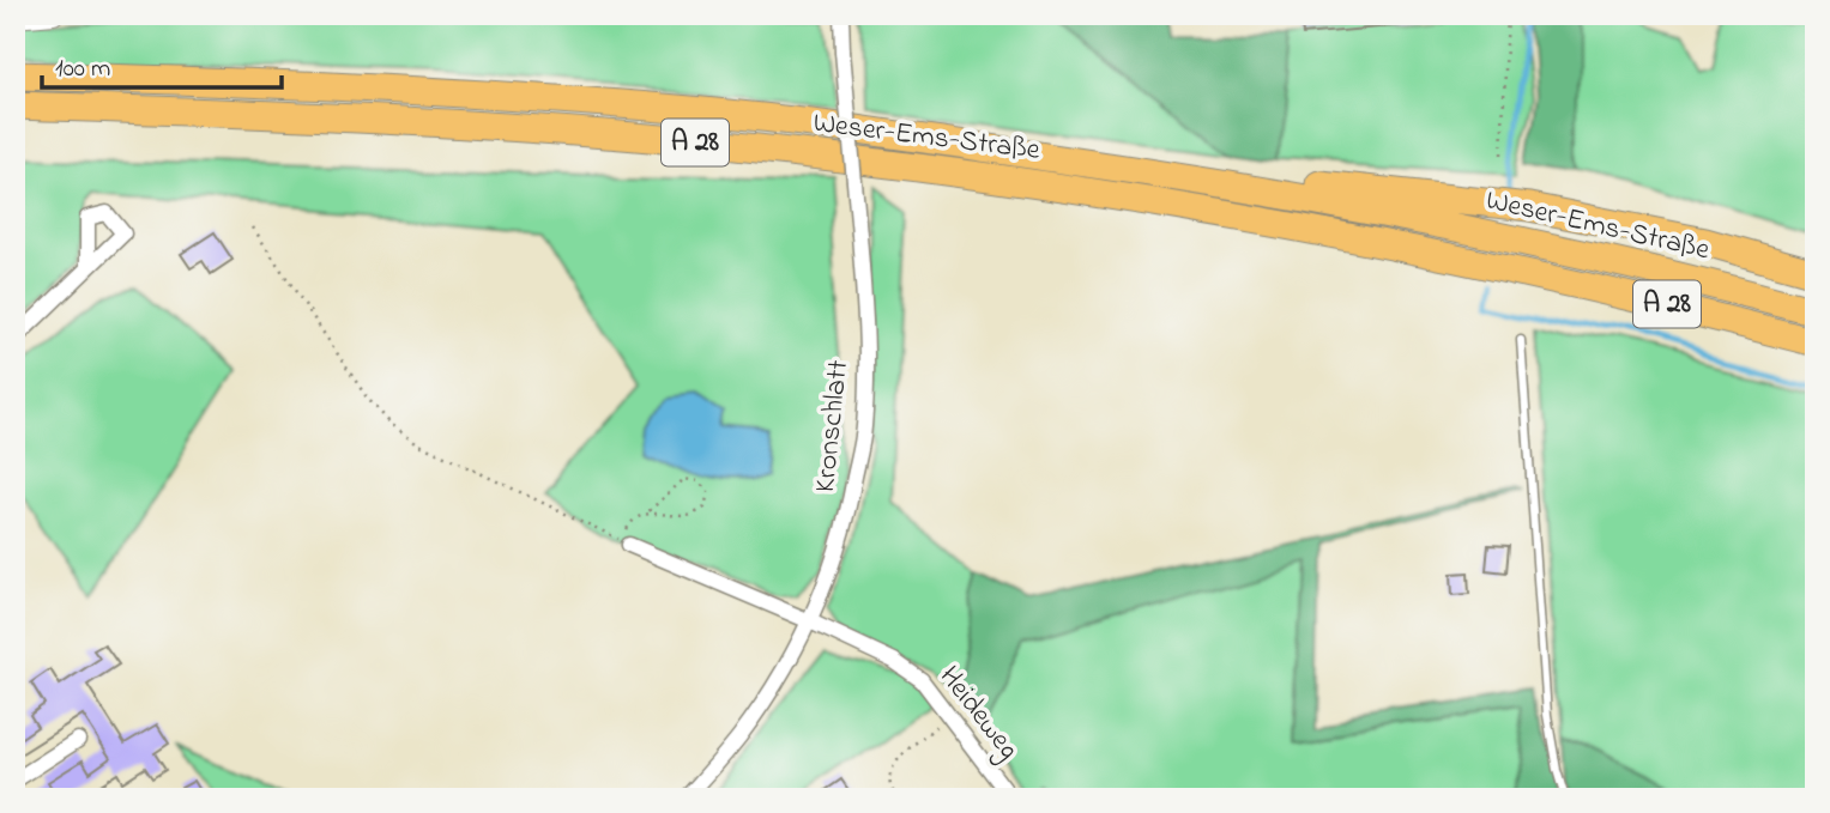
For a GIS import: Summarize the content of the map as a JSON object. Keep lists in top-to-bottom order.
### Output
{
  "streets": {
    "highway": ["Weser-Ems-Straße", "A 28"],
    "street": ["Kronschlatt", "Heideweg"]
  },
  "crossings": [
    ["Kronschlatt", "Heideweg"]
  ],
  "scale_bar": "100 m"
}
